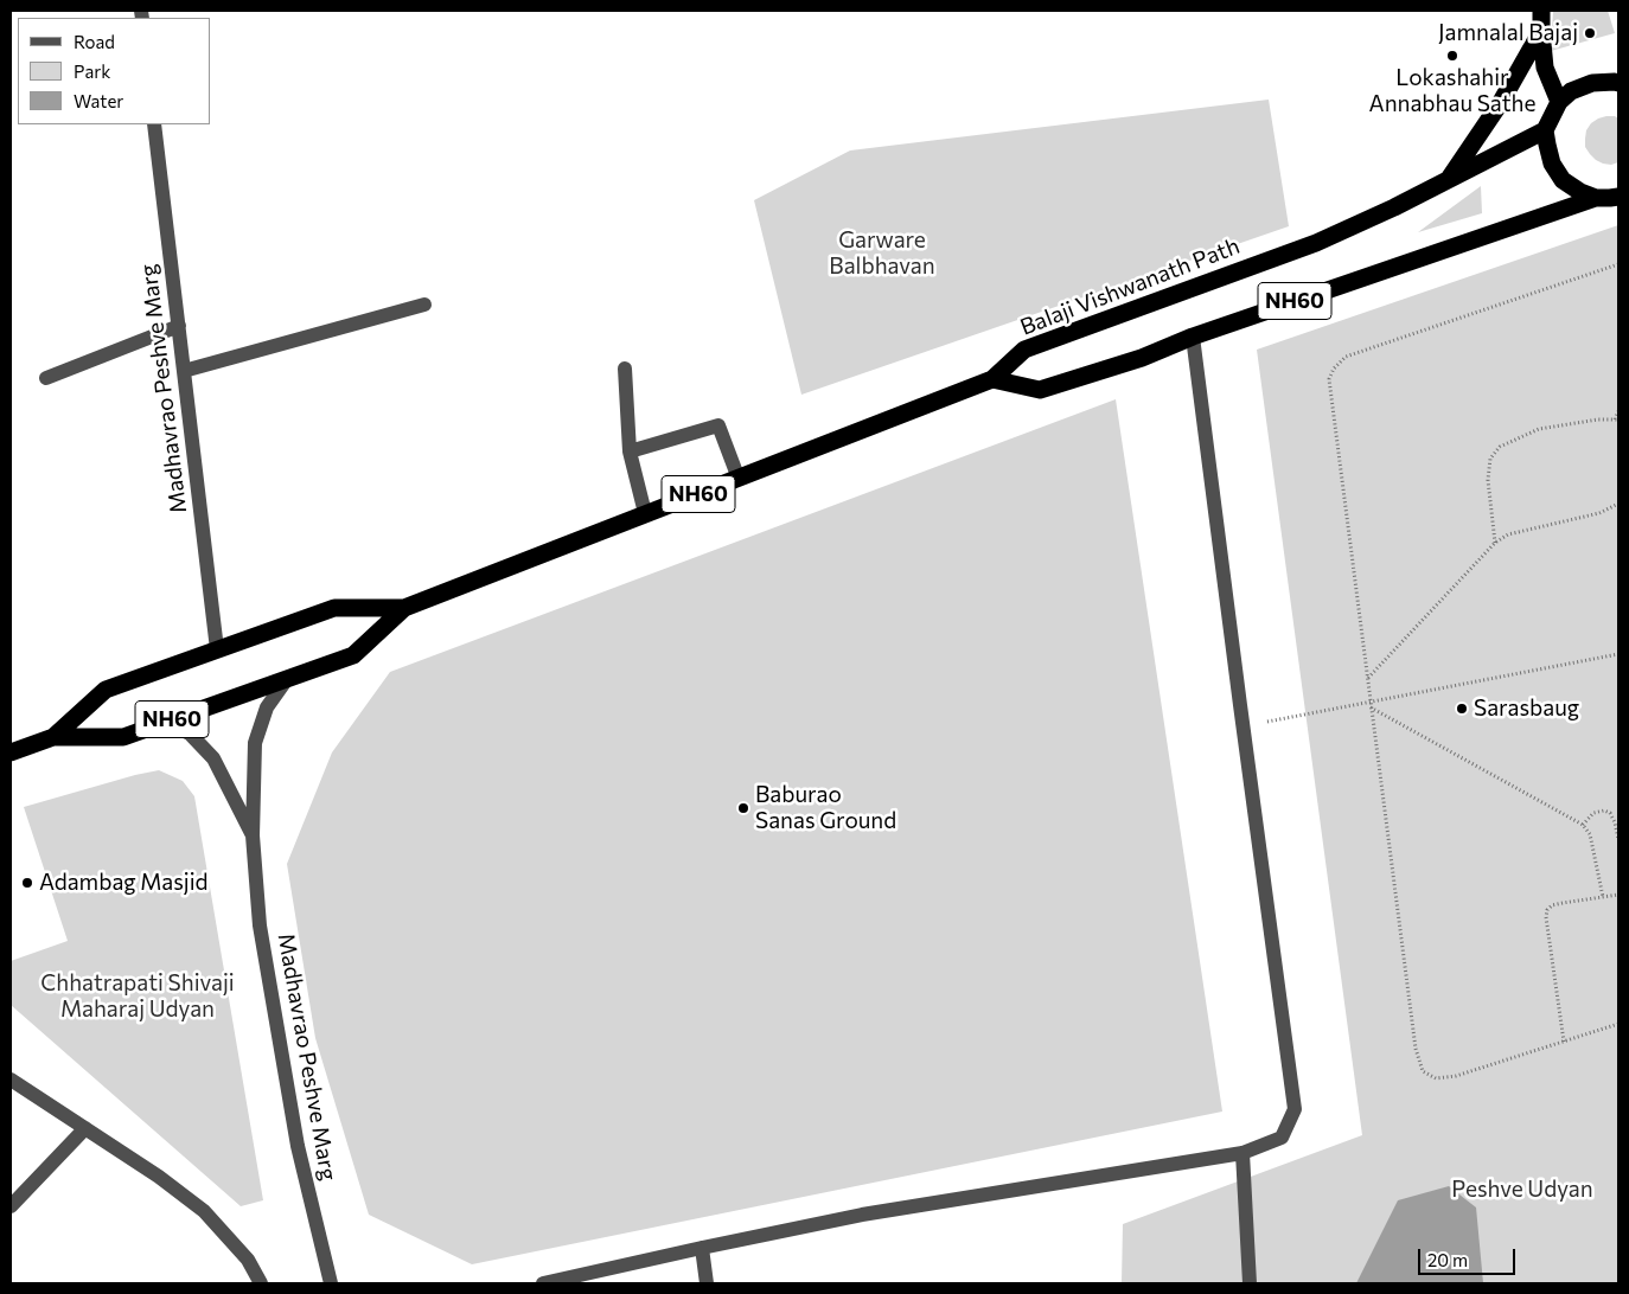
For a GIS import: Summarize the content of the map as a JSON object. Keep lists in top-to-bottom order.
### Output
{
  "streets": {
    "highway": ["Balaji Vishwanath Path", "NH60"],
    "street": ["Madhavrao Peshve Marg"]
  },
  "crossings": [
    ["Balaji Vishwanath Path", "NH60"],
    ["NH60", "Madhavrao Peshve Marg"]
  ],
  "parks": ["Garware Balbhavan", "Chhatrapati Shivaji Maharaj Udyan", "Peshve Udyan"],
  "places": [
    "Jamnalal Bajaj",
    "Lokashahir Annabhau Sathe",
    "Sarasbaug",
    "Baburao Sanas Ground",
    "Adambag Masjid"
  ],
  "legend": ["Road", "Park", "Water"],
  "scale_bar": "20 m"
}
